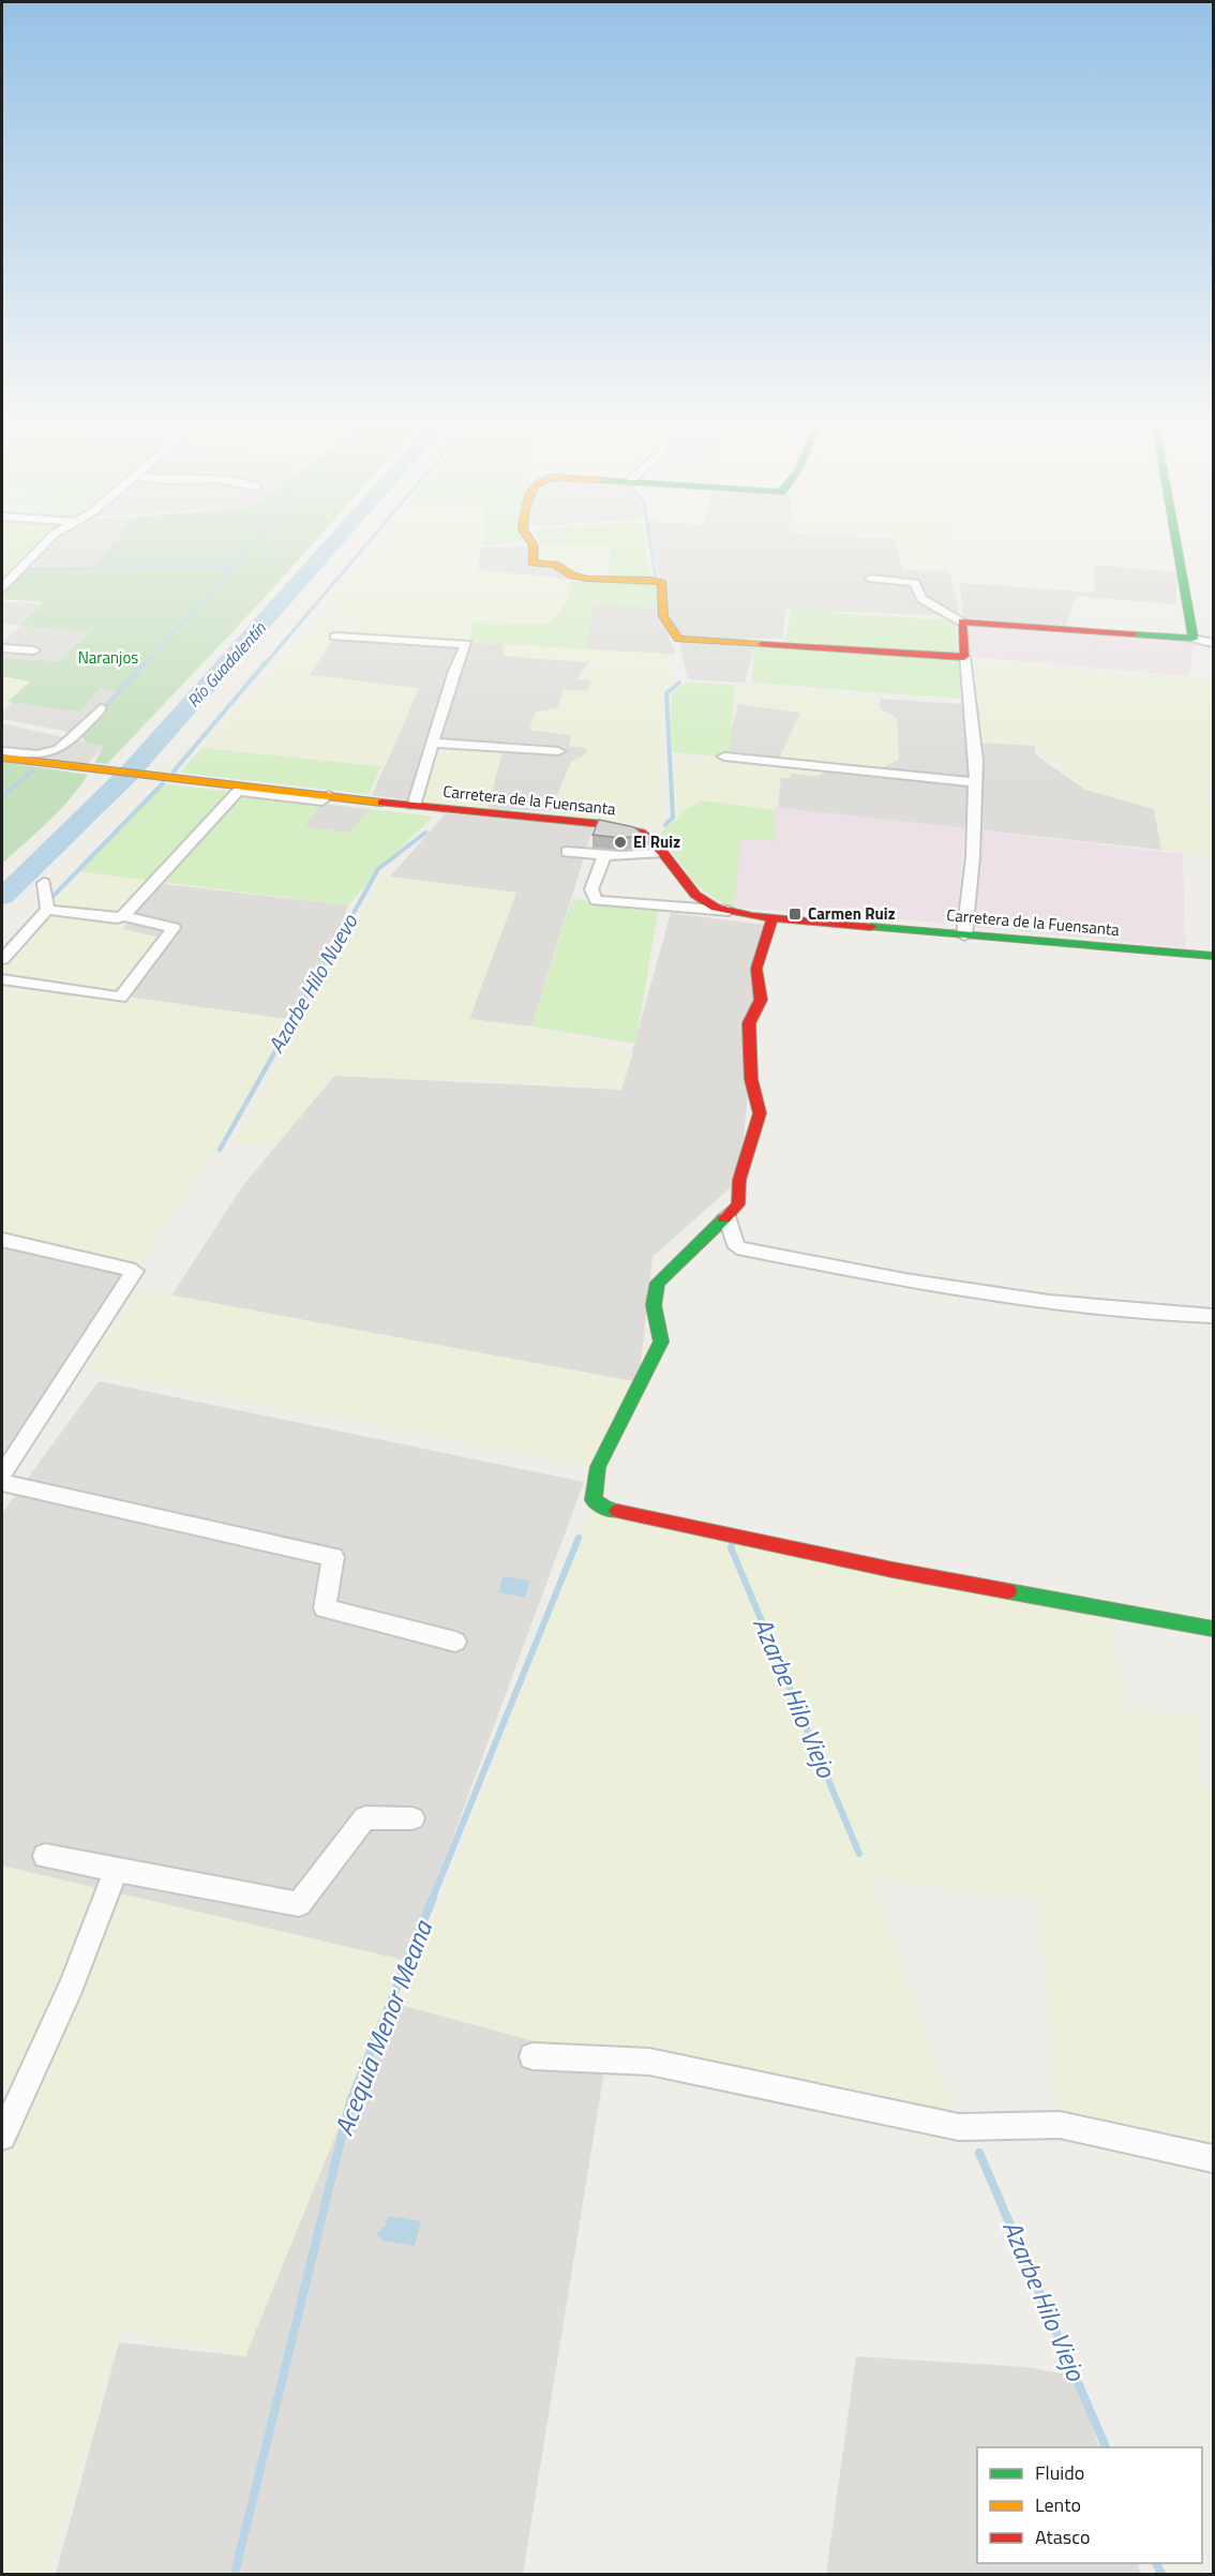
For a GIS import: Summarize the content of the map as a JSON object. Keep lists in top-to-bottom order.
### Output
{
  "streets": {
    "street": ["Carretera de la Fuensanta"]
  },
  "water": [
    "Río Guadalentín",
    "Azarbe Hilo Nuevo",
    "Azarbe Hilo Viejo",
    "Acequia Menor Meana"
  ],
  "parks": ["Naranjos"],
  "places": {
    "other": ["El Ruiz"],
    "transit": ["Carmen Ruiz"]
  },
  "legend": ["Fluido", "Lento", "Atasco"]
}
